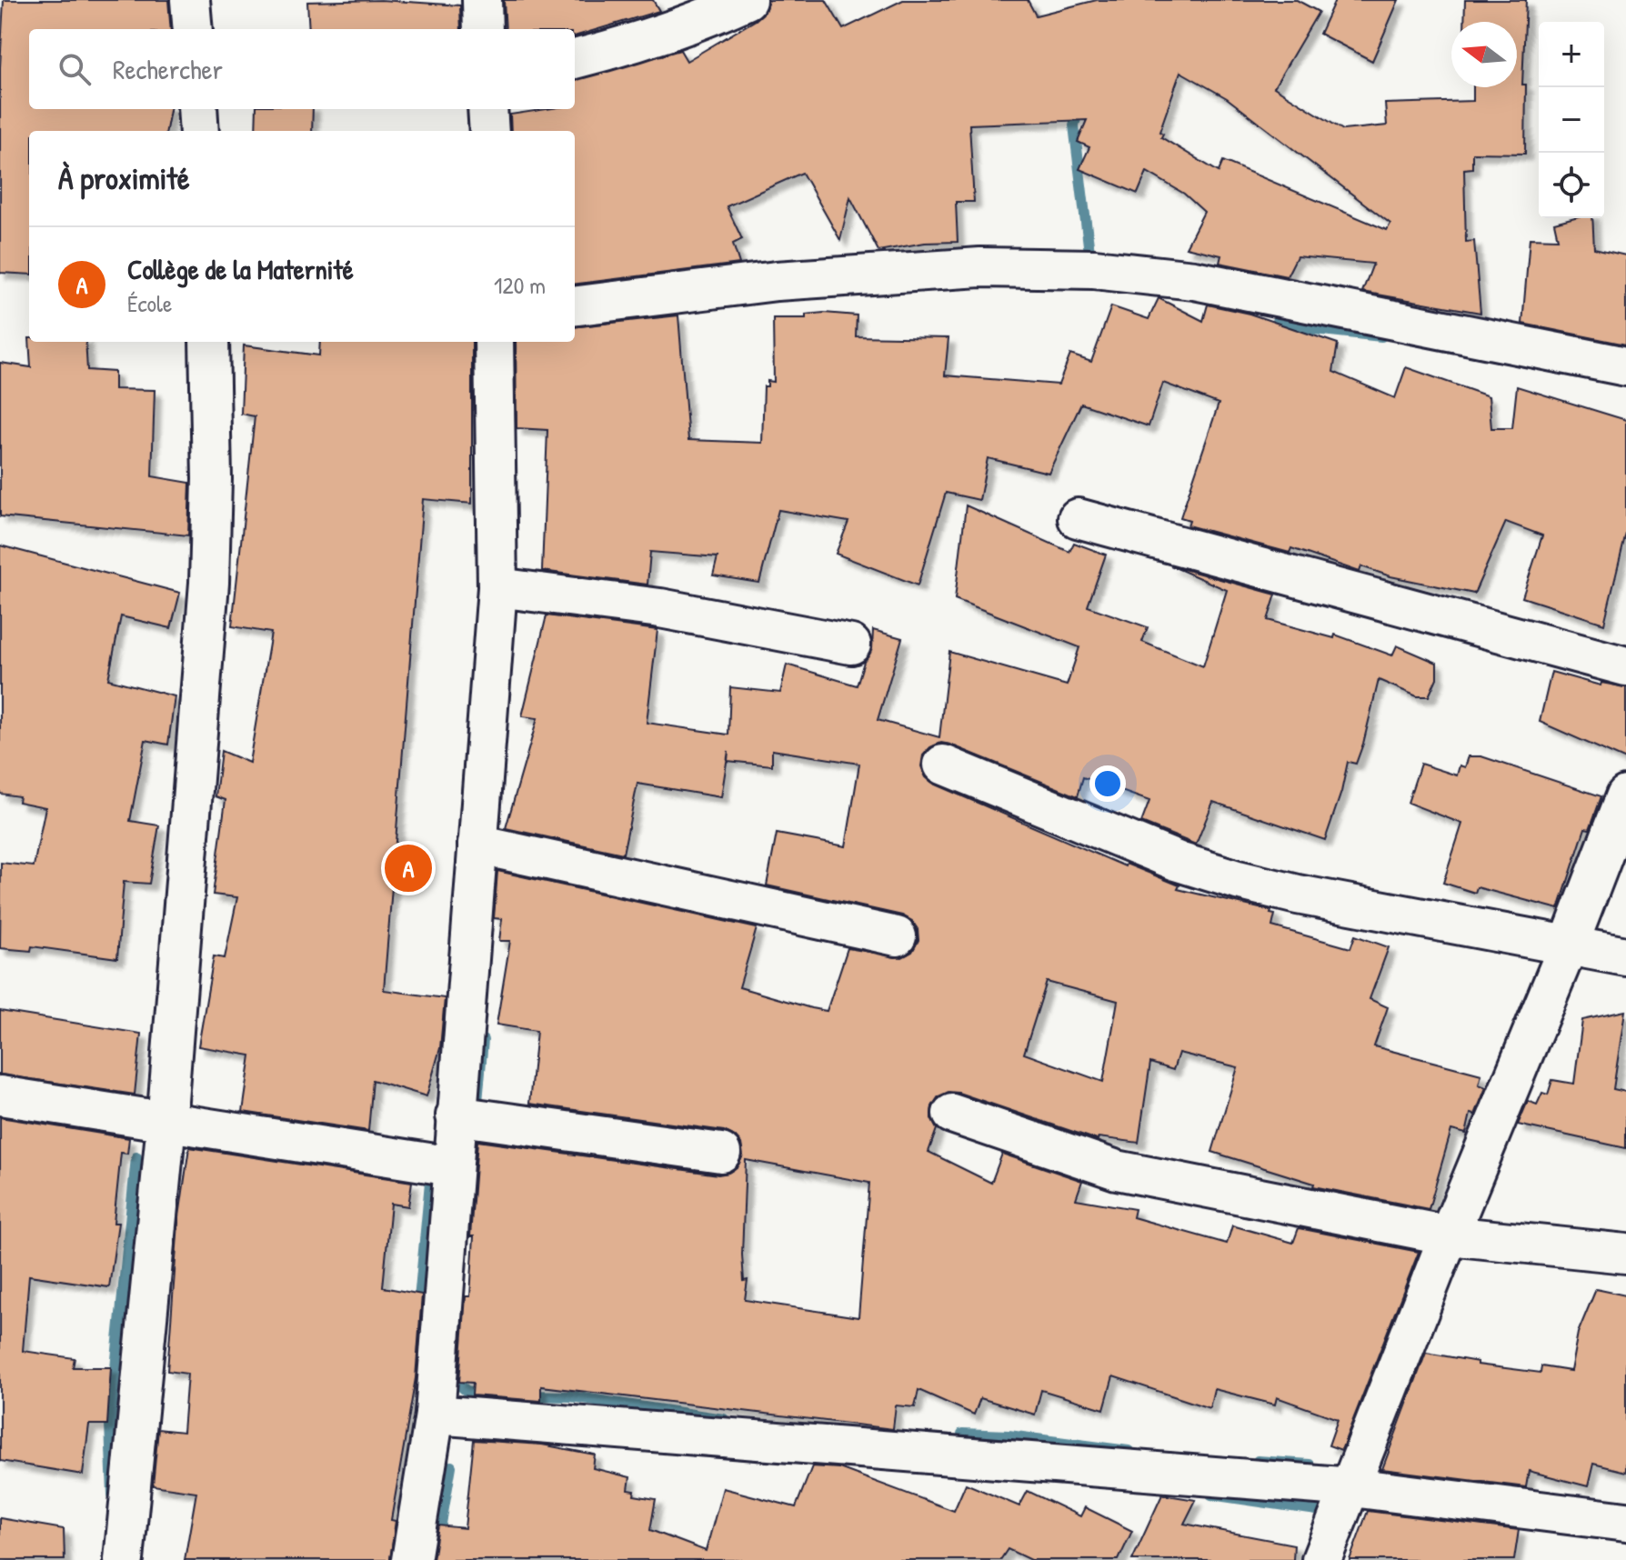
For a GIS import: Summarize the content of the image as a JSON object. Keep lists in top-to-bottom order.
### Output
{
  "north": "left",
  "page": {
    "map_buttons": ["+", "−"],
    "search": "Rechercher",
    "heading": "À proximité",
    "list": [
      {
        "mark": "A",
        "name": "Collège de la Maternité",
        "note": "École",
        "value": "120 m"
      }
    ],
    "pins": "A"
  }
}
